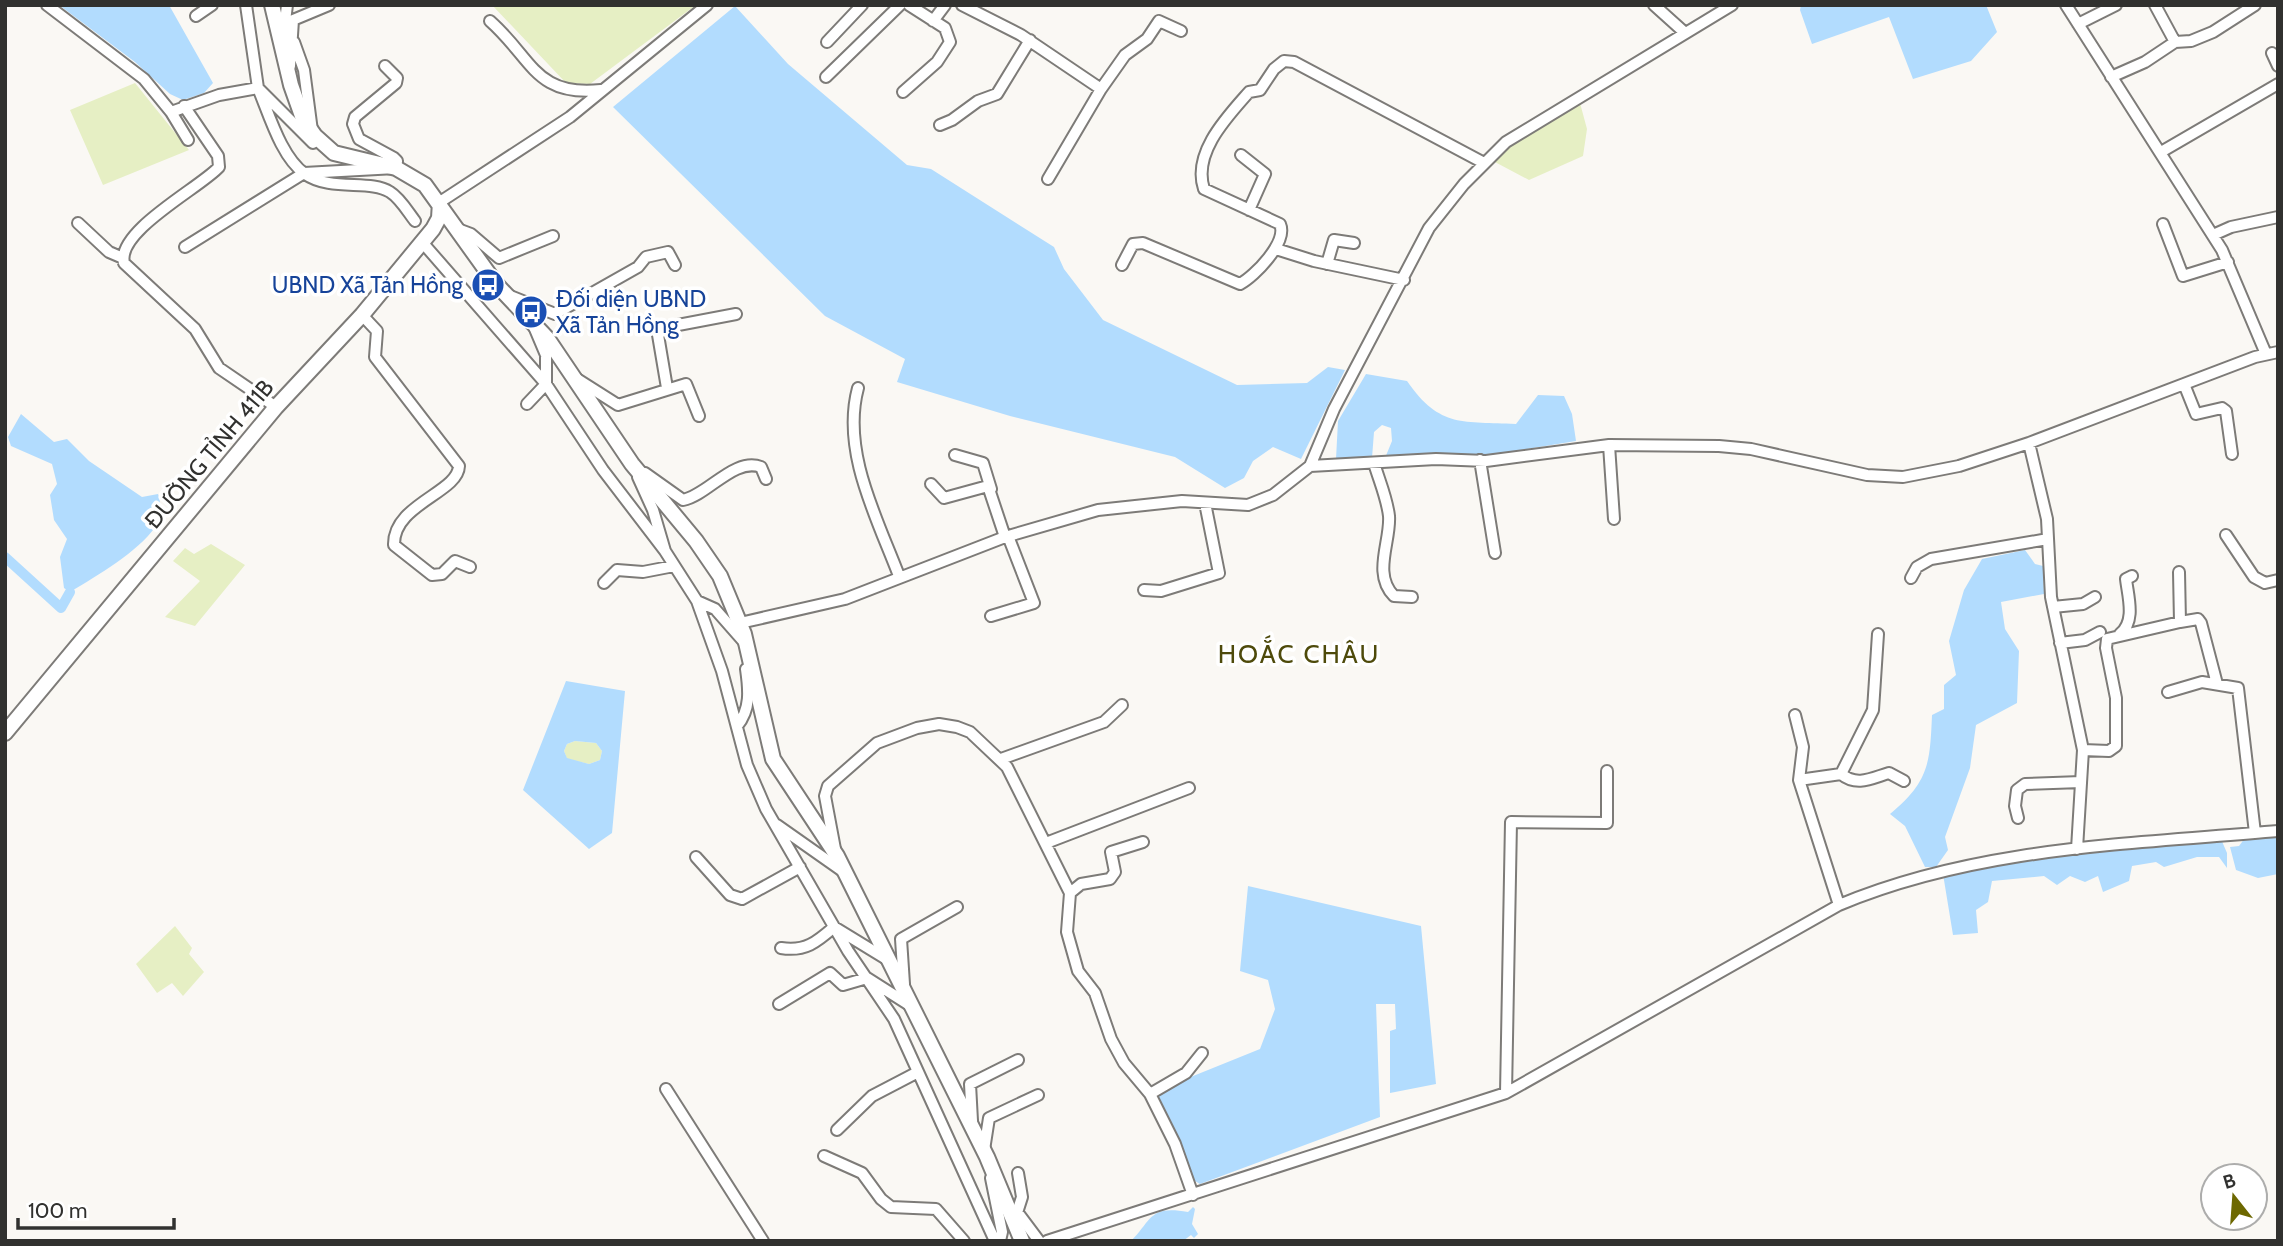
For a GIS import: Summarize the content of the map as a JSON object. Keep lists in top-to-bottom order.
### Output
{
  "streets": {
    "main road": ["ĐƯỜNG TỈNH 411B"]
  },
  "districts": ["HOẮC CHÂU"],
  "places": {
    "bus stop": ["UBND Xã Tản Hồng", "Đối diện UBND Xã Tản Hồng"]
  },
  "scale_bar": "100 m",
  "north": "top"
}
